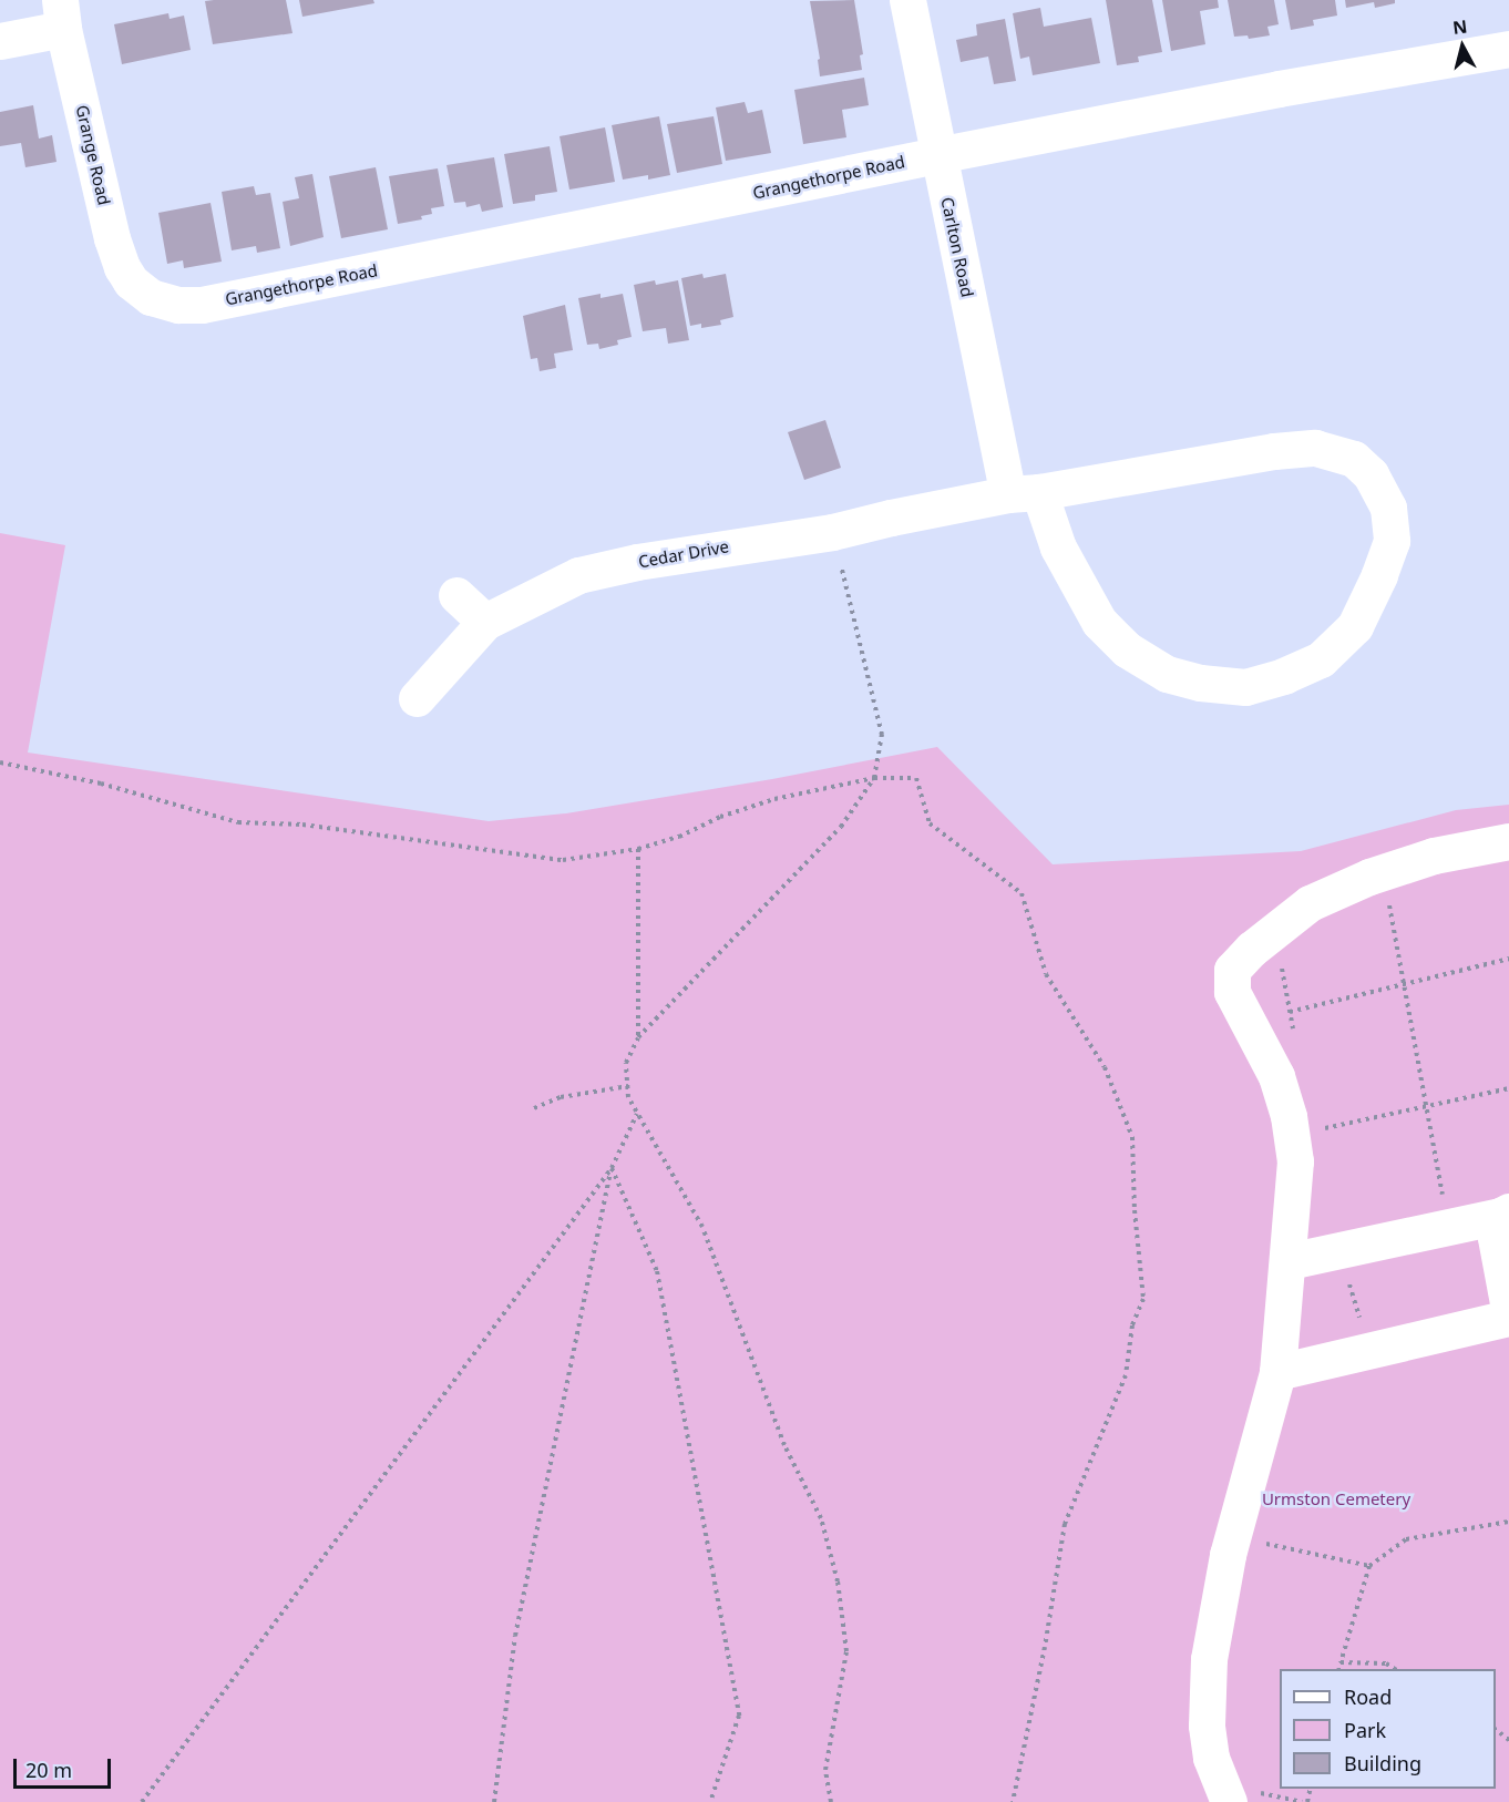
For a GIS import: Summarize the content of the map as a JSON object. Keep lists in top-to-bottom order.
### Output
{
  "streets": {
    "street": [
      "Grange Road",
      "Grangethorpe Road",
      "Carlton Road",
      "Cedar Drive"
    ]
  },
  "crossings": [
    ["Grange Road", "Grangethorpe Road"],
    ["Grangethorpe Road", "Carlton Road"],
    ["Carlton Road", "Cedar Drive"]
  ],
  "parks": ["Urmston Cemetery"],
  "legend": ["Road", "Park", "Building"],
  "scale_bar": "20 m",
  "north": "top"
}
